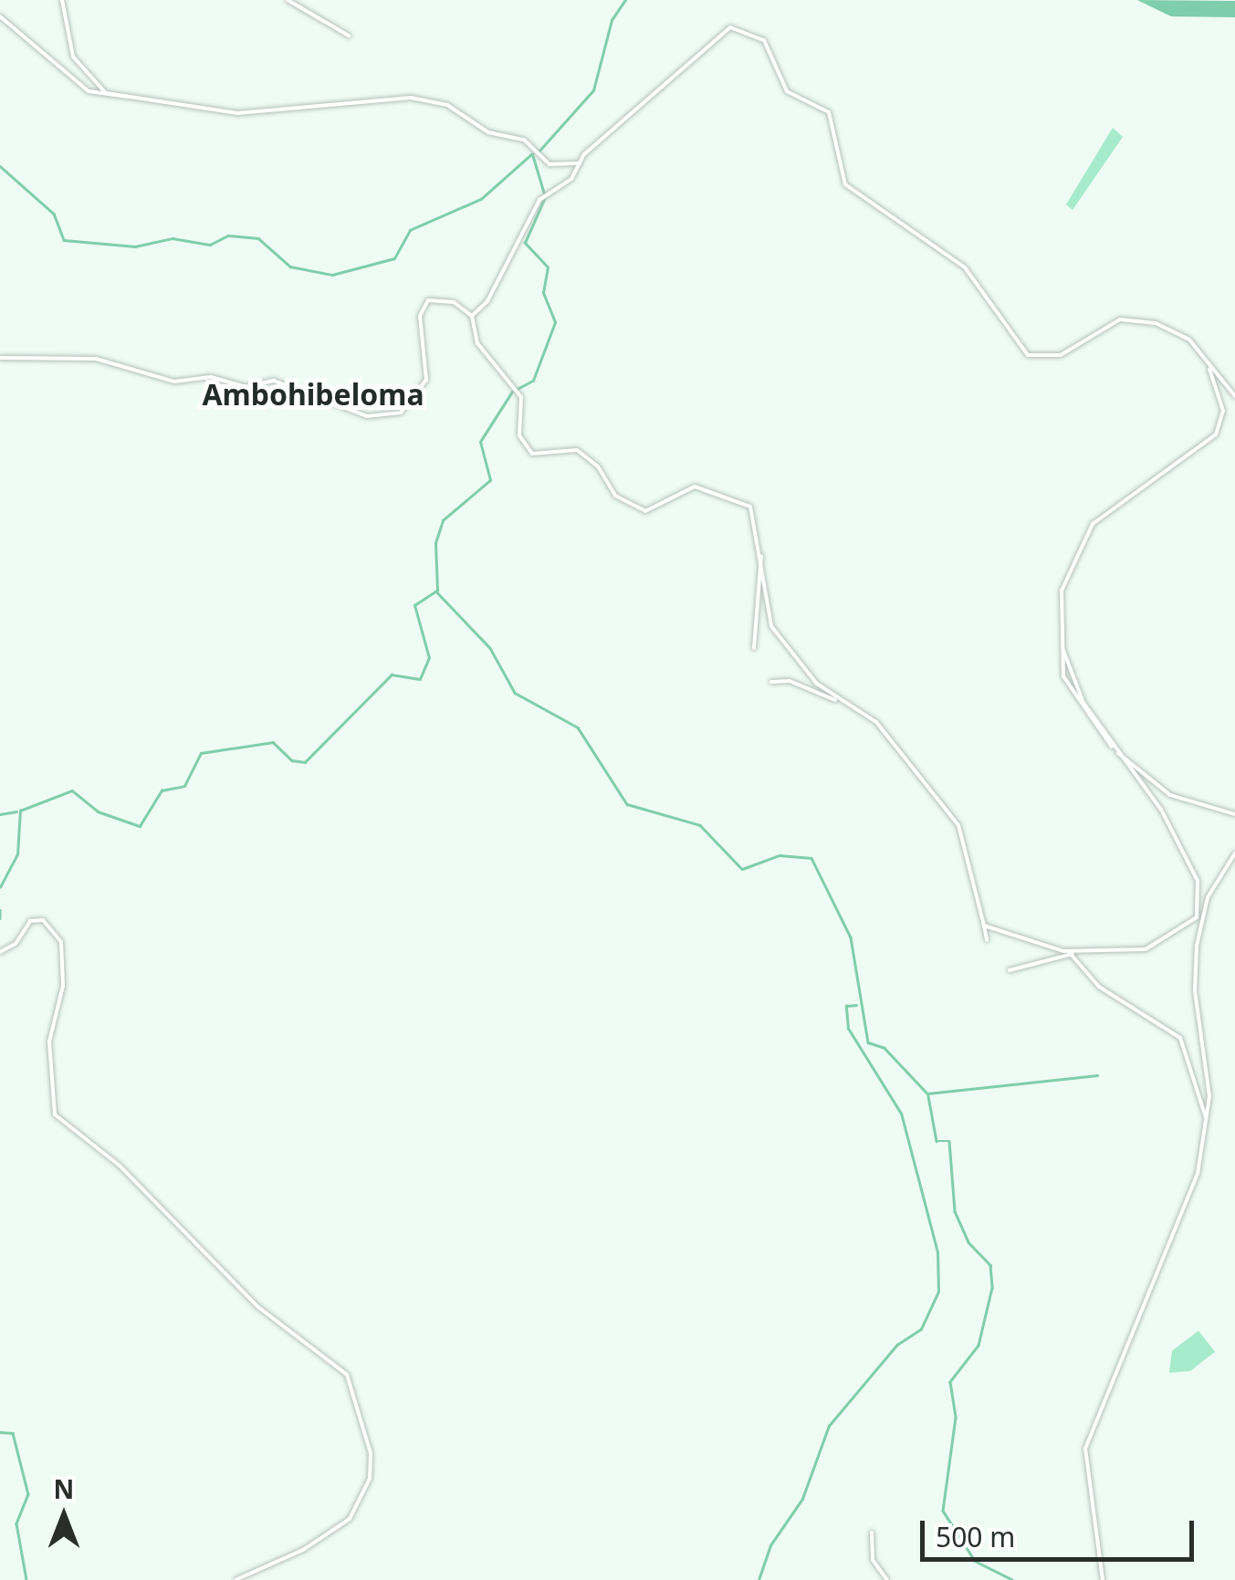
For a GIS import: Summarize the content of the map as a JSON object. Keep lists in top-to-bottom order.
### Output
{
  "districts": ["Ambohibeloma"],
  "scale_bar": "500 m",
  "north": "top"
}
